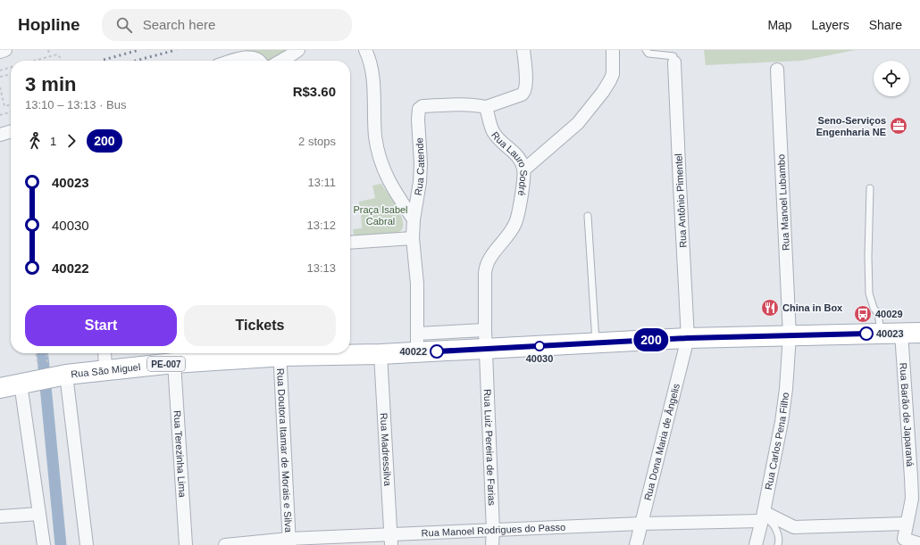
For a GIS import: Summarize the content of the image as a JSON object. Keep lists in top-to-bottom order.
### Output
{
  "streets": {
    "main road": ["PE-007", "Rua São Miguel"],
    "street": [
      "Rua Lauro Sodré",
      "Rua Catende",
      "Rua Antônio Pimentel",
      "Rua Manoel Lubambo",
      "Rua Barão de Japaraná",
      "Rua Carlos Pena Filho",
      "Rua Dona Maria de Ângelis",
      "Rua Luiz Pereira de Farias",
      "Rua Madressilva",
      "Rua Doutora Itamar de Morais e Silva",
      "Rua Terezinha Lima",
      "Rua Manoel Rodrigues do Passo"
    ]
  },
  "crossings": [
    ["Rua Lauro Sodré", "Rua Catende"],
    ["Rua Lauro Sodré", "Rua São Miguel"],
    ["Rua Lauro Sodré", "Rua Luiz Pereira de Farias"],
    ["Rua Catende", "Rua São Miguel"],
    ["Rua Antônio Pimentel", "Rua São Miguel"],
    ["Rua Antônio Pimentel", "Rua Dona Maria de Ângelis"],
    ["Rua Manoel Lubambo", "Rua São Miguel"],
    ["Rua Manoel Lubambo", "Rua Carlos Pena Filho"],
    ["Rua São Miguel", "Rua Barão de Japaraná"],
    ["Rua São Miguel", "Rua Carlos Pena Filho"],
    ["Rua São Miguel", "Rua Dona Maria de Ângelis"],
    ["Rua São Miguel", "Rua Luiz Pereira de Farias"],
    ["Rua São Miguel", "Rua Madressilva"],
    ["Rua São Miguel", "Rua Terezinha Lima"],
    ["Rua Barão de Japaraná", "Rua Manoel Rodrigues do Passo"],
    ["Rua Carlos Pena Filho", "Rua Manoel Rodrigues do Passo"],
    ["Rua Dona Maria de Ângelis", "Rua Manoel Rodrigues do Passo"],
    ["Rua Luiz Pereira de Farias", "Rua Manoel Rodrigues do Passo"],
    ["Rua Madressilva", "Rua Manoel Rodrigues do Passo"],
    ["Rua Doutora Itamar de Morais e Silva", "Rua Manoel Rodrigues do Passo"]
  ],
  "parks": ["Praça Isabel Cabral"],
  "places": {
    "office": ["Seno-Serviços Engenharia NE"],
    "restaurant": ["China in Box"],
    "bus stop": ["40029"],
    "other": ["40023", "40030", "40022"]
  },
  "lines": ["bus line 200"],
  "page": {
    "header": "Hopline",
    "search": "Search here",
    "nav": ["Map", "Layers", "Share"],
    "on_map": "200",
    "heading": ["3 min", "13:10 – 13:13 · Bus", "R$3.60"],
    "legs": ["1", "200", "2 stops"],
    "list": [
      {
        "name": "40023",
        "value": "13:11"
      },
      {
        "name": "40030",
        "value": "13:12"
      },
      {
        "name": "40022",
        "value": "13:13"
      }
    ],
    "buttons": ["Start", "Tickets"]
  }
}
